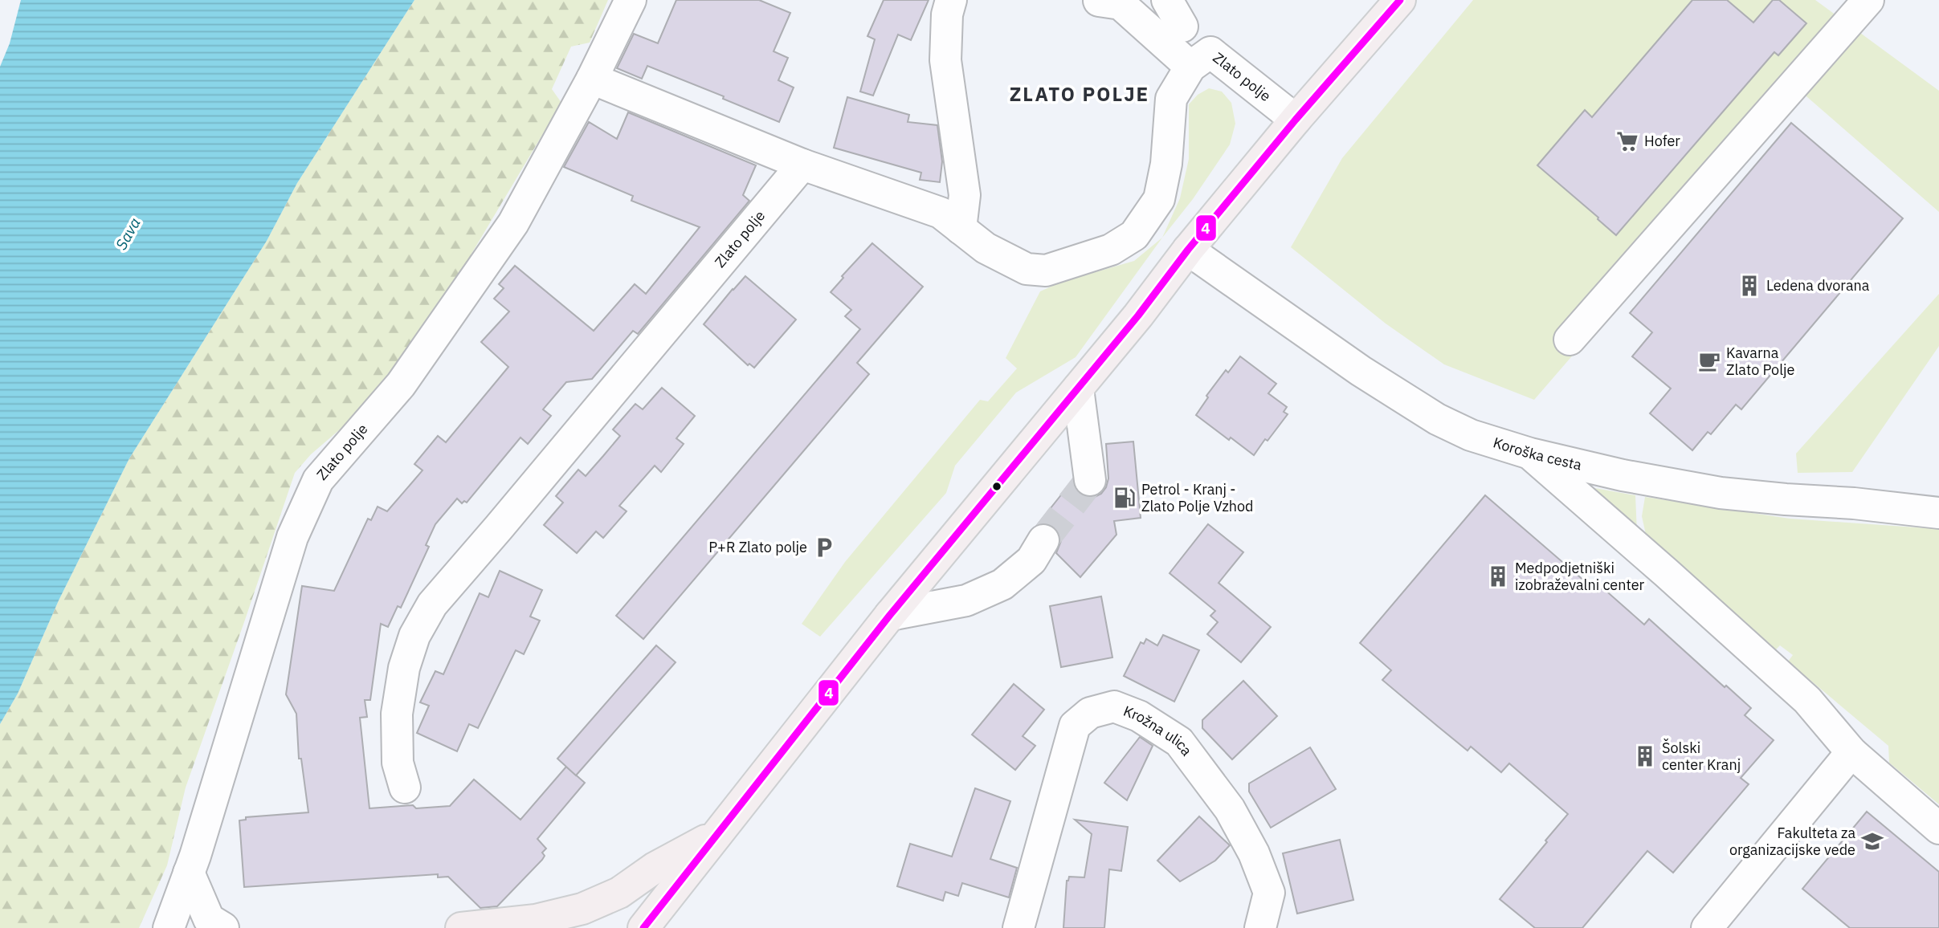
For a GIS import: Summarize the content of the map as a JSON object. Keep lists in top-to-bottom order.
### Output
{
  "streets": {
    "street": ["Zlato polje", "Koroška cesta", "Krožna ulica"]
  },
  "districts": ["ZLATO POLJE"],
  "water": ["Sava"],
  "places": {
    "supermarket": ["Hofer"],
    "building": ["Ledena dvorana", "Medpodjetniški izobraževalni center", "Šolski center Kranj"],
    "cafe": ["Kavarna Zlato Polje"],
    "fuel station": ["Petrol - Kranj - Zlato Polje Vzhod"],
    "parking": ["P+R Zlato polje"],
    "school or university": ["Fakulteta za organizacijske vede"]
  },
  "lines": ["transit line 4"]
}
